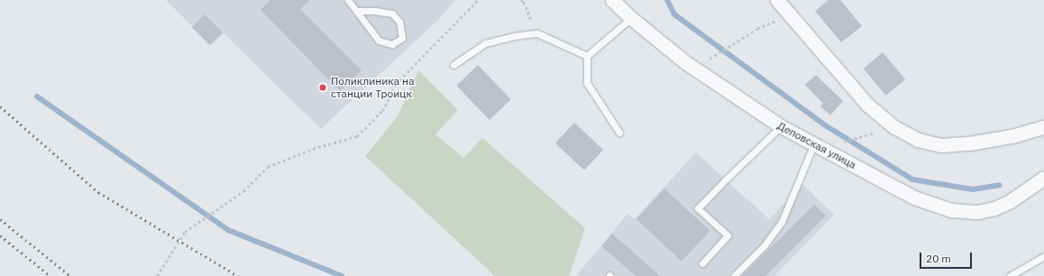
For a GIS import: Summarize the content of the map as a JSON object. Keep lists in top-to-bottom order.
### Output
{
  "streets": {
    "street": ["Деповская улица"]
  },
  "places": ["Поликлиника на станции Троицк"],
  "scale_bar": "20 m"
}
